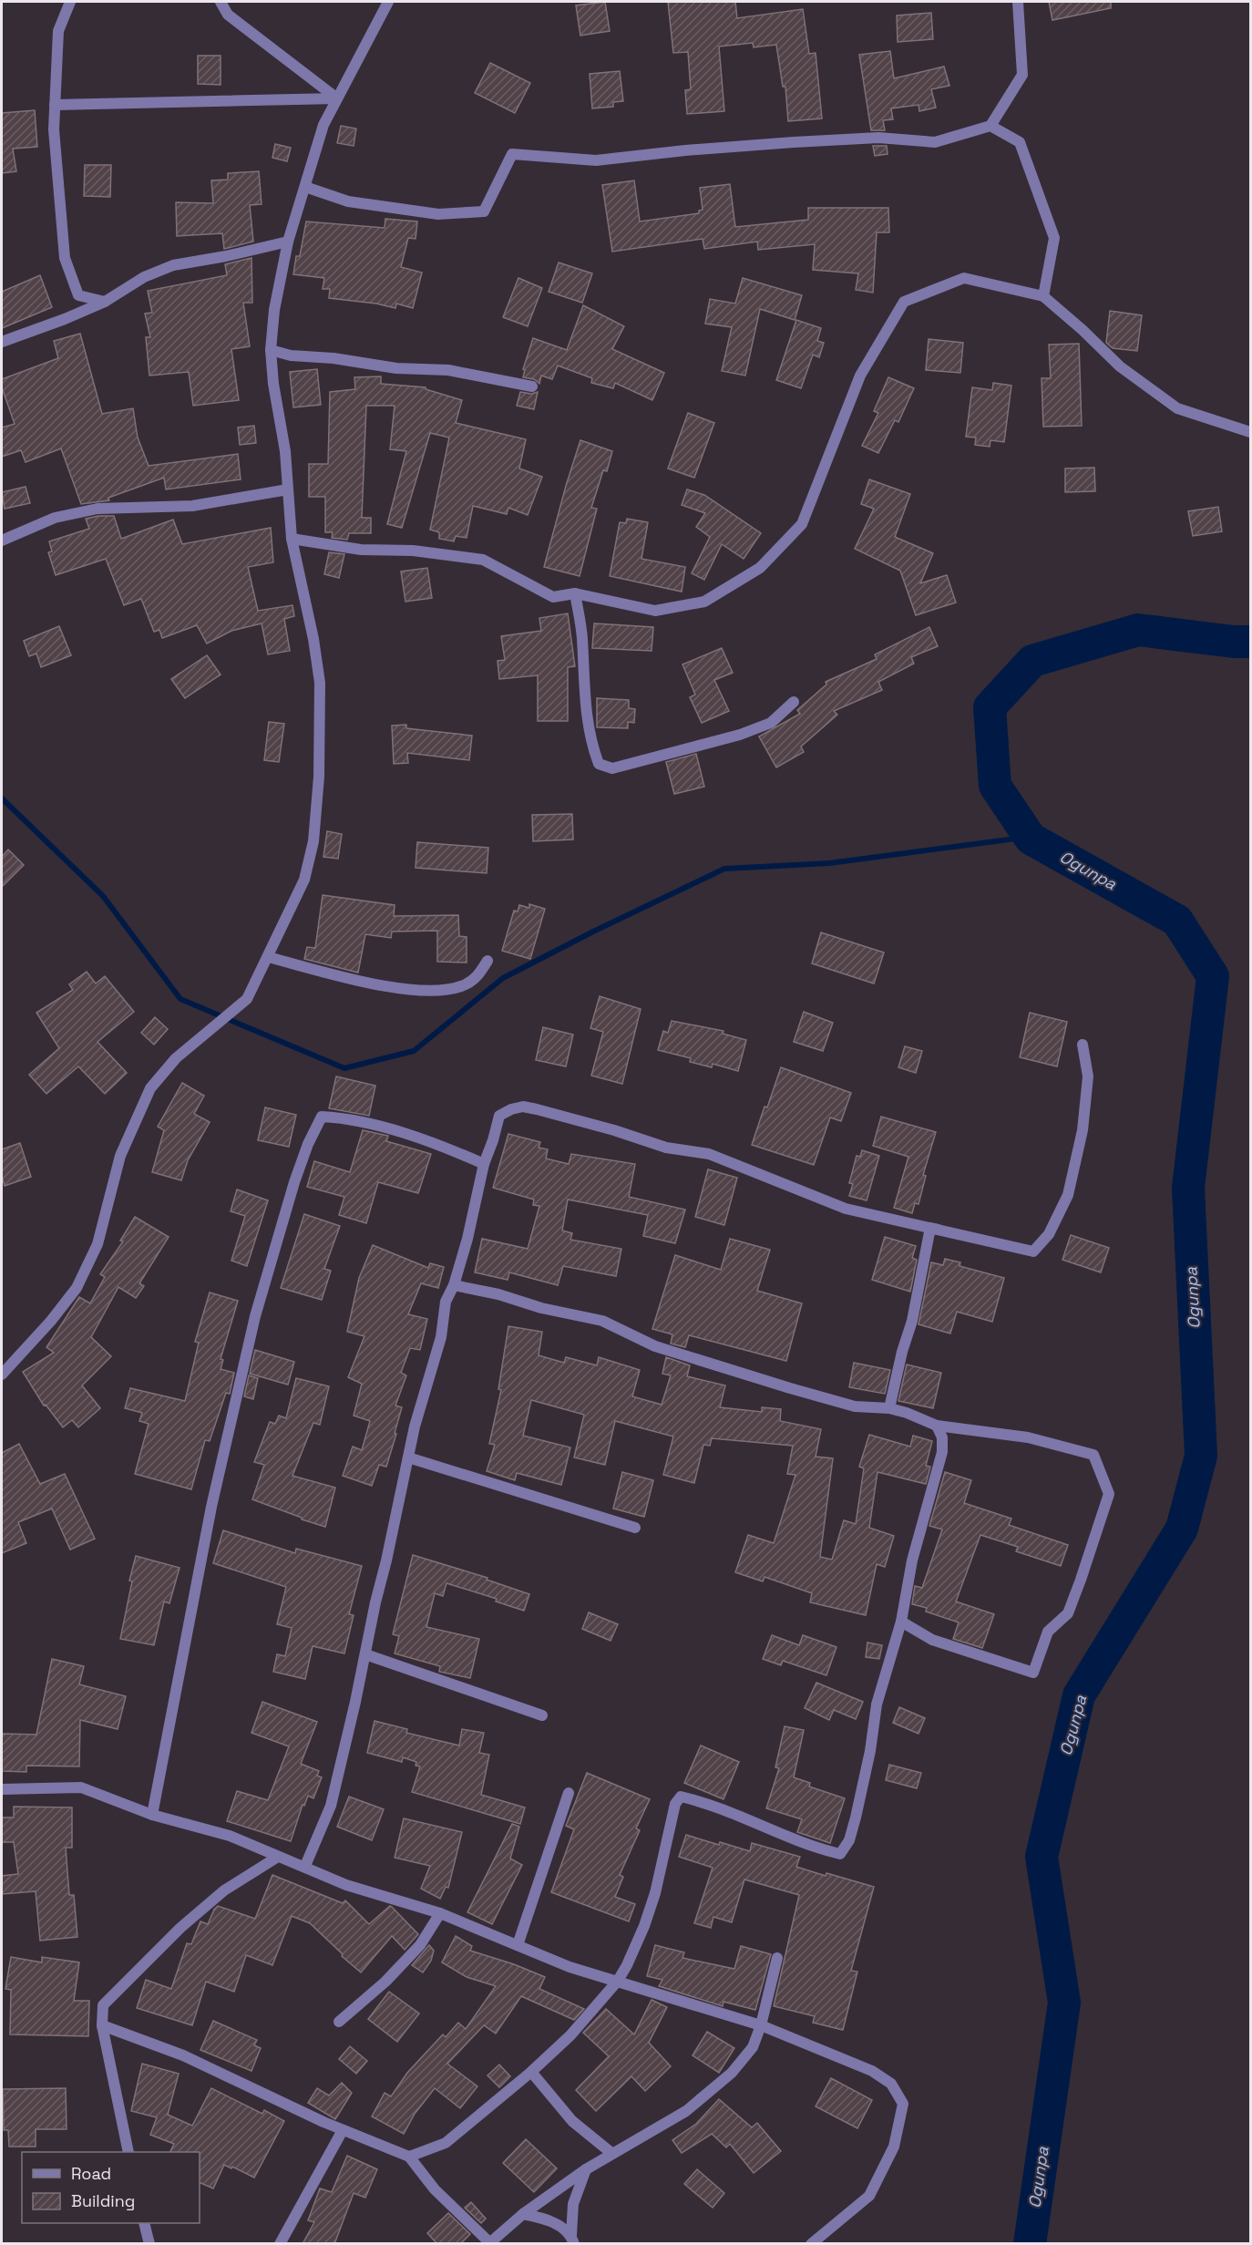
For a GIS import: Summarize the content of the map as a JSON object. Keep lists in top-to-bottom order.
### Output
{
  "water": ["Ogunpa"],
  "legend": ["Road", "Building"]
}
